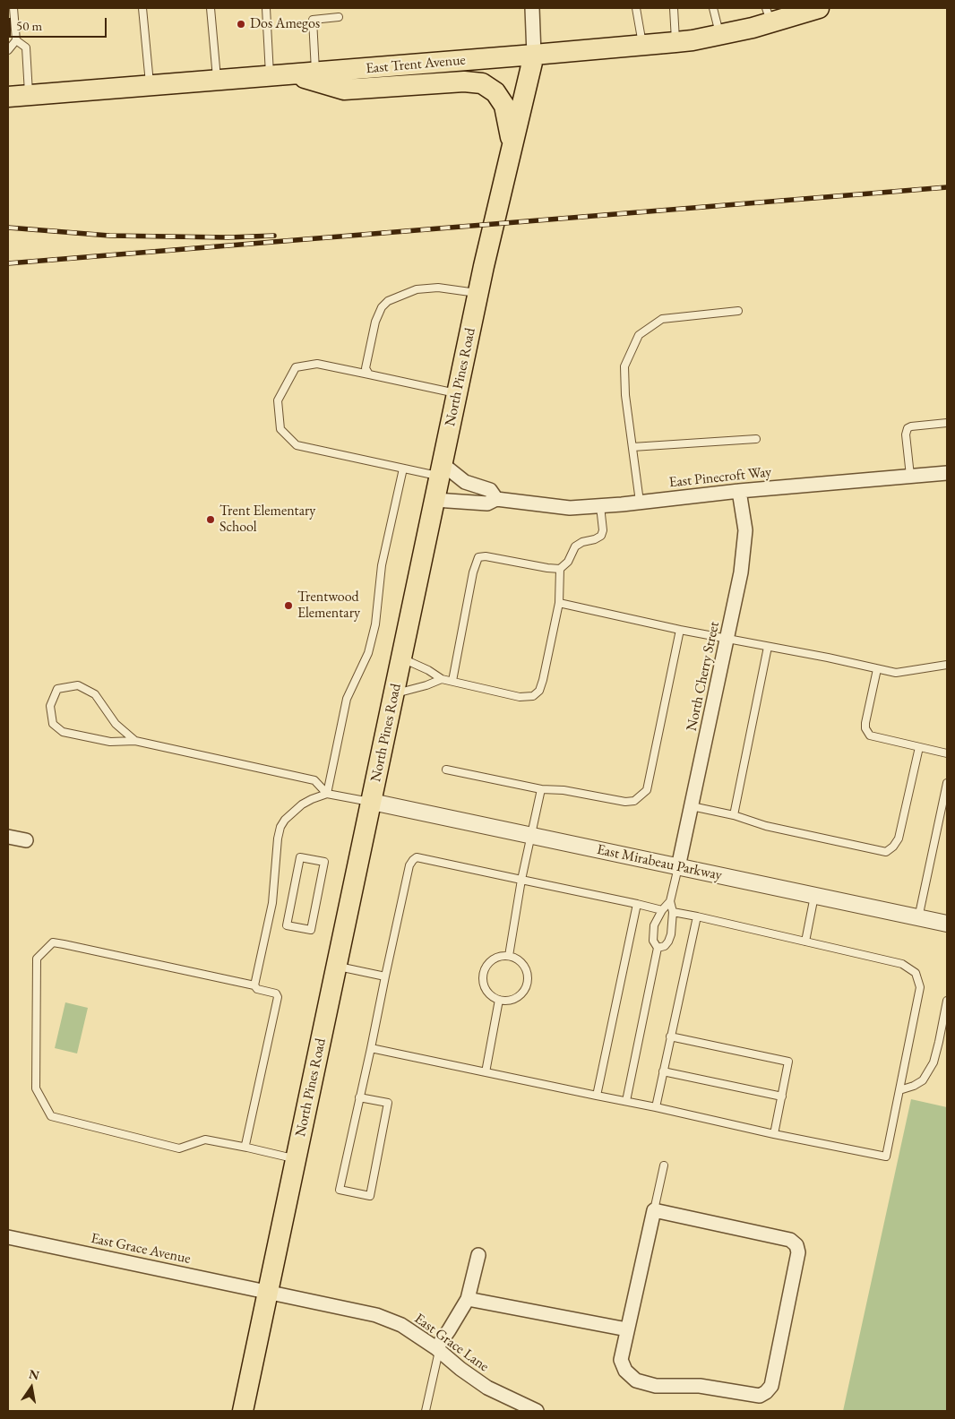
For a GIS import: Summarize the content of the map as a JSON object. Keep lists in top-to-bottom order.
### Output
{
  "streets": {
    "main road": ["East Trent Avenue", "North Pines Road"],
    "street": [
      "East Pinecroft Way",
      "North Cherry Street",
      "East Mirabeau Parkway",
      "East Grace Avenue",
      "East Grace Lane"
    ]
  },
  "crossings": [
    ["East Trent Avenue", "North Pines Road"],
    ["North Pines Road", "East Pinecroft Way"],
    ["North Pines Road", "East Mirabeau Parkway"],
    ["North Pines Road", "East Grace Avenue"],
    ["North Pines Road", "East Grace Lane"],
    ["East Pinecroft Way", "North Cherry Street"],
    ["North Cherry Street", "East Mirabeau Parkway"],
    ["East Grace Avenue", "East Grace Lane"]
  ],
  "places": ["Dos Amegos", "Trent Elementary School", "Trentwood Elementary"],
  "scale_bar": "50 m",
  "north": "top"
}
